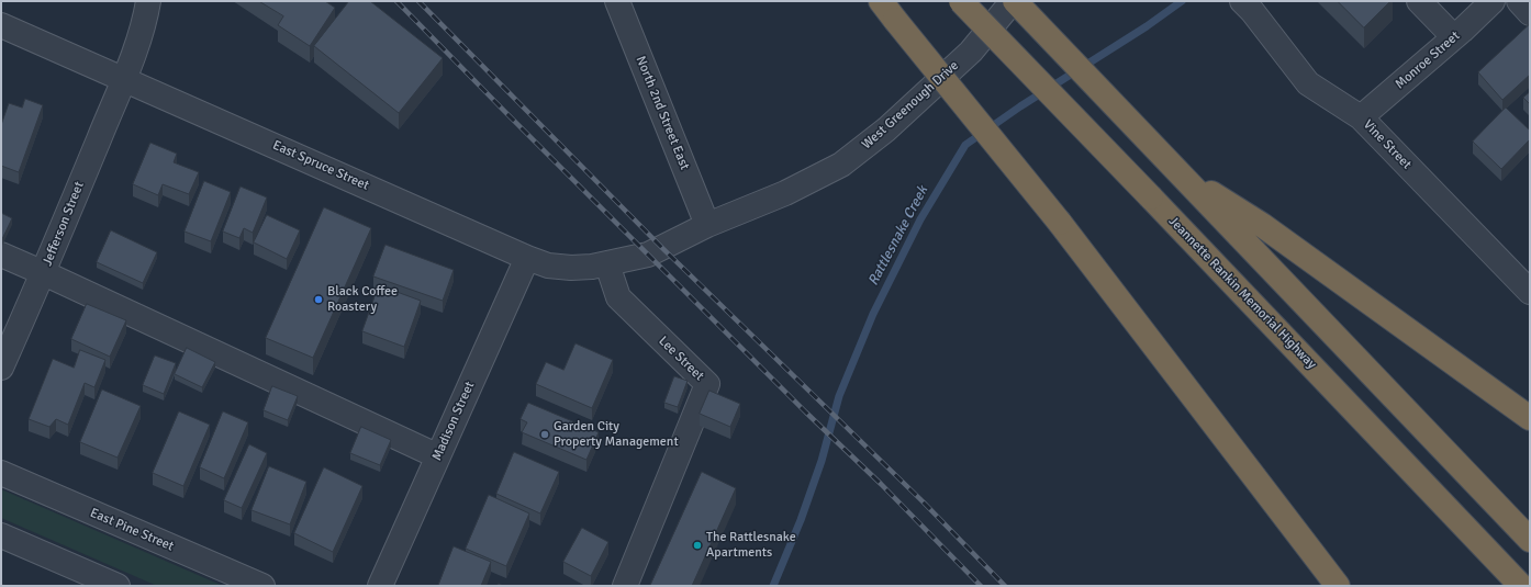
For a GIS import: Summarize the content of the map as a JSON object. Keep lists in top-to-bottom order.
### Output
{
  "streets": {
    "highway": ["Jeannette Rankin Memorial Highway"],
    "street": [
      "Monroe Street",
      "West Greenough Drive",
      "North 2nd Street East",
      "Vine Street",
      "East Spruce Street",
      "Jefferson Street",
      "Lee Street",
      "Madison Street",
      "East Pine Street"
    ]
  },
  "crossings": [
    ["Monroe Street", "Vine Street"],
    ["West Greenough Drive", "North 2nd Street East"],
    ["West Greenough Drive", "East Spruce Street"],
    ["East Spruce Street", "Jefferson Street"],
    ["East Spruce Street", "Lee Street"],
    ["East Spruce Street", "Madison Street"]
  ],
  "water": ["Rattlesnake Creek"],
  "places": ["Black Coffee Roastery", "Garden City Property Management", "The Rattlesnake Apartments"]
}
